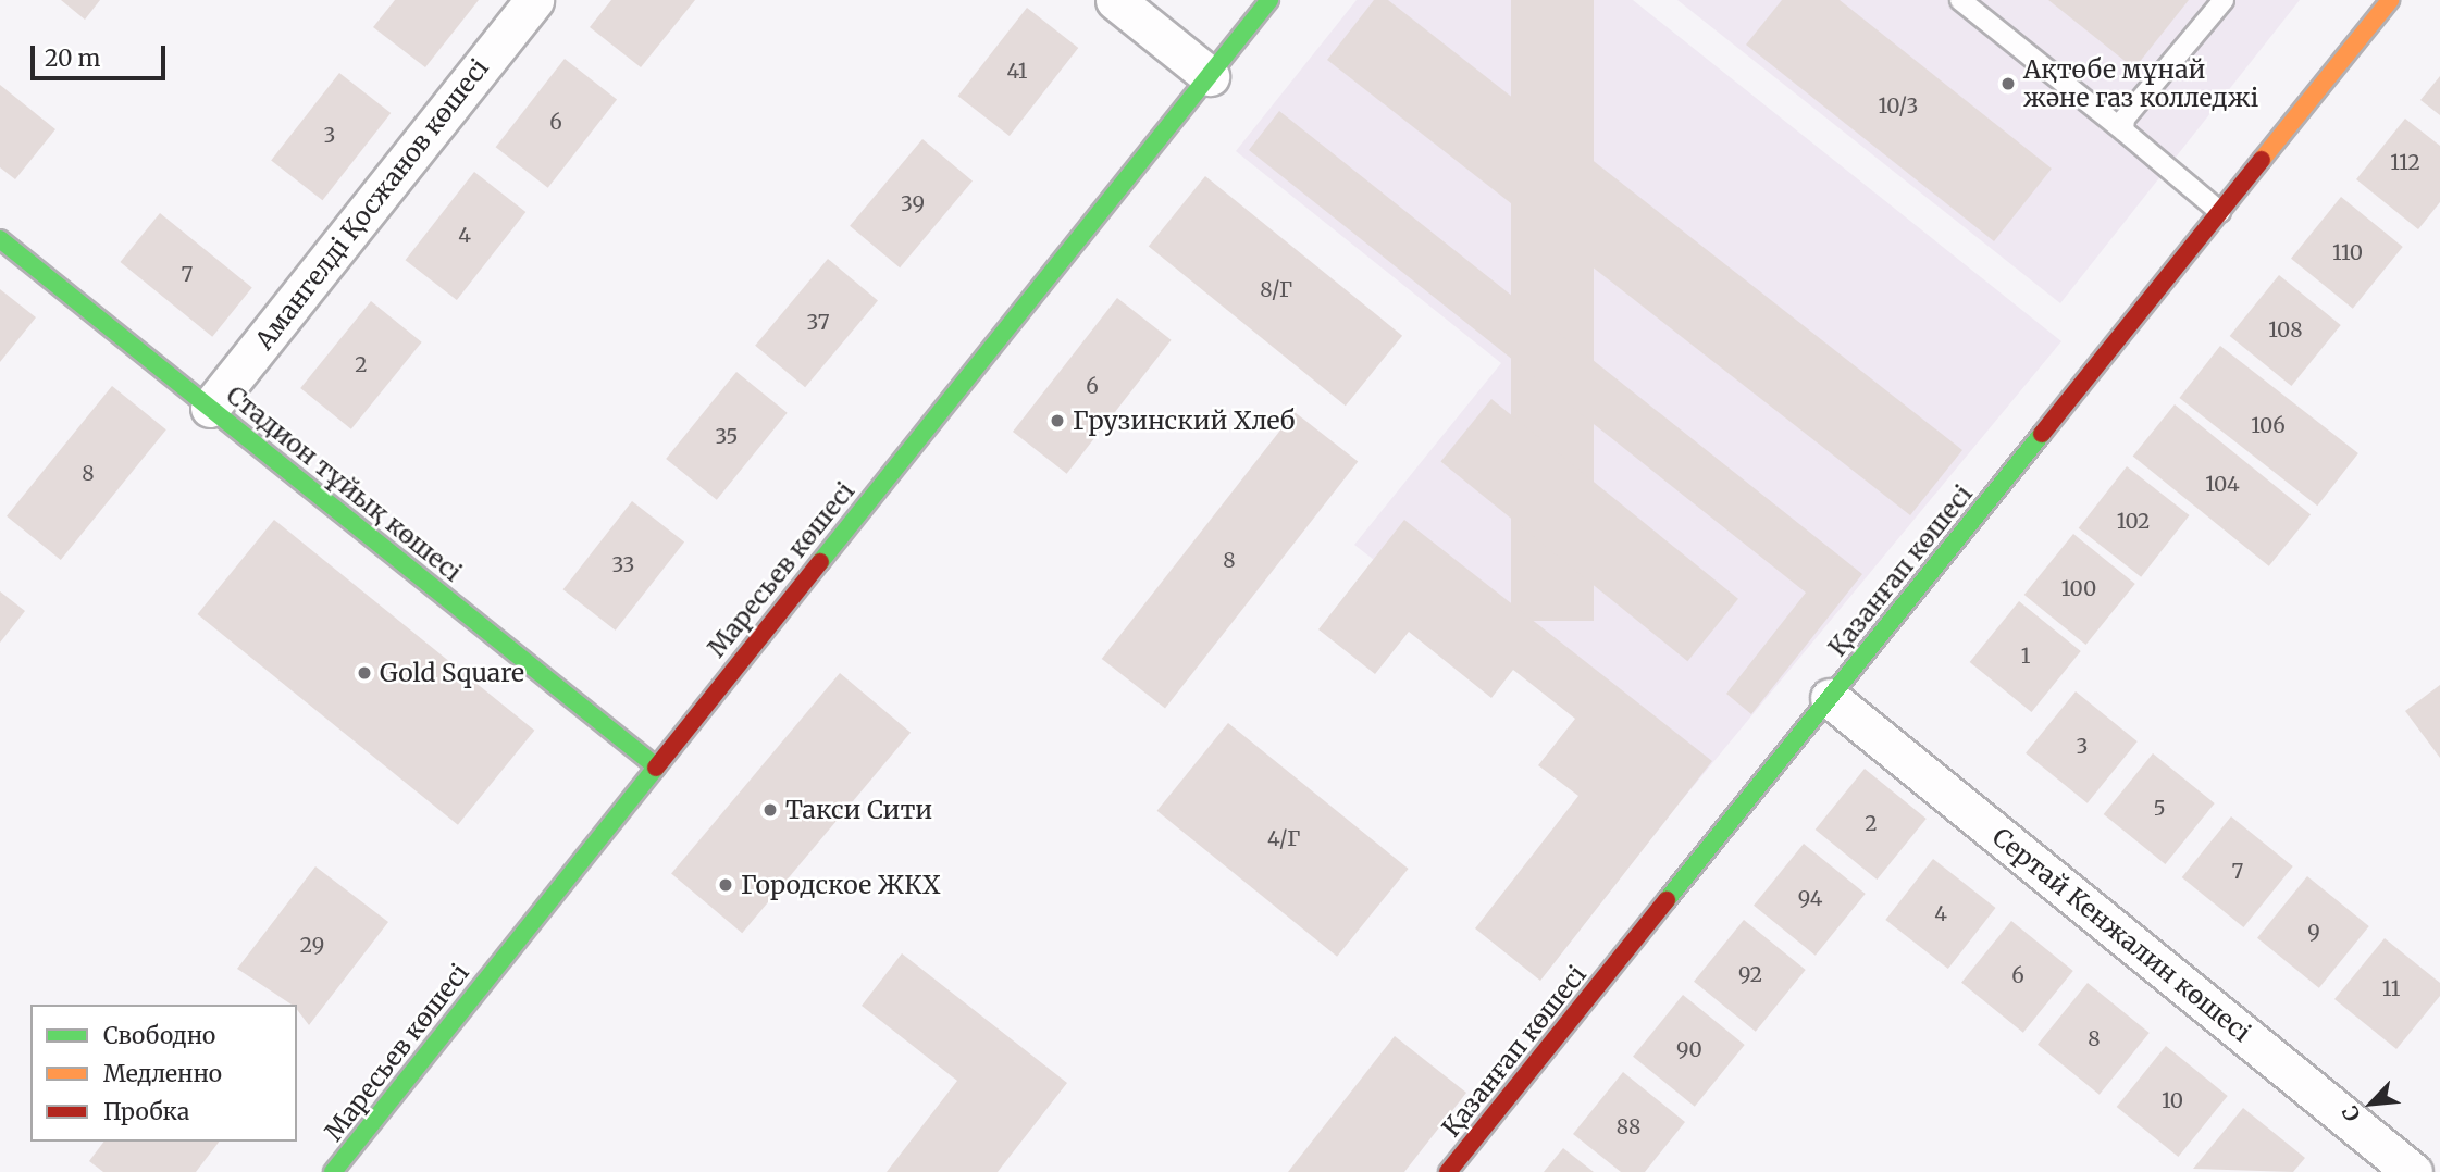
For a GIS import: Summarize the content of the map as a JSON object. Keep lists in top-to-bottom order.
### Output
{
  "streets": {
    "street": [
      "Амангелді Қосжанов көшесі",
      "Стадион тұйық көшесі",
      "Маресьев көшесі",
      "Қазанғап көшесі",
      "Сертай Кенжалин көшесі"
    ]
  },
  "crossings": [
    ["Амангелді Қосжанов көшесі", "Стадион тұйық көшесі"],
    ["Стадион тұйық көшесі", "Маресьев көшесі"],
    ["Қазанғап көшесі", "Сертай Кенжалин көшесі"]
  ],
  "places": [
    "Ақтөбе мұнай және газ колледжі",
    "Грузинский Хлеб",
    "Gold Square",
    "Такси Сити",
    "Городское ЖКХ"
  ],
  "house_numbers": [
    "41",
    "10/3",
    "6",
    "3",
    "112",
    "39",
    "4",
    "110",
    "7",
    "8/Г",
    "37",
    "108",
    "2",
    "6",
    "106",
    "35",
    "8",
    "104",
    "102",
    "8",
    "33",
    "100",
    "1",
    "3",
    "5",
    "2",
    "4/Г",
    "7",
    "94",
    "4",
    "9",
    "29",
    "92",
    "6",
    "11",
    "8",
    "90",
    "10",
    "88"
  ],
  "legend": ["Свободно", "Медленно", "Пробка"],
  "scale_bar": "20 m",
  "north": "bottom left"
}
